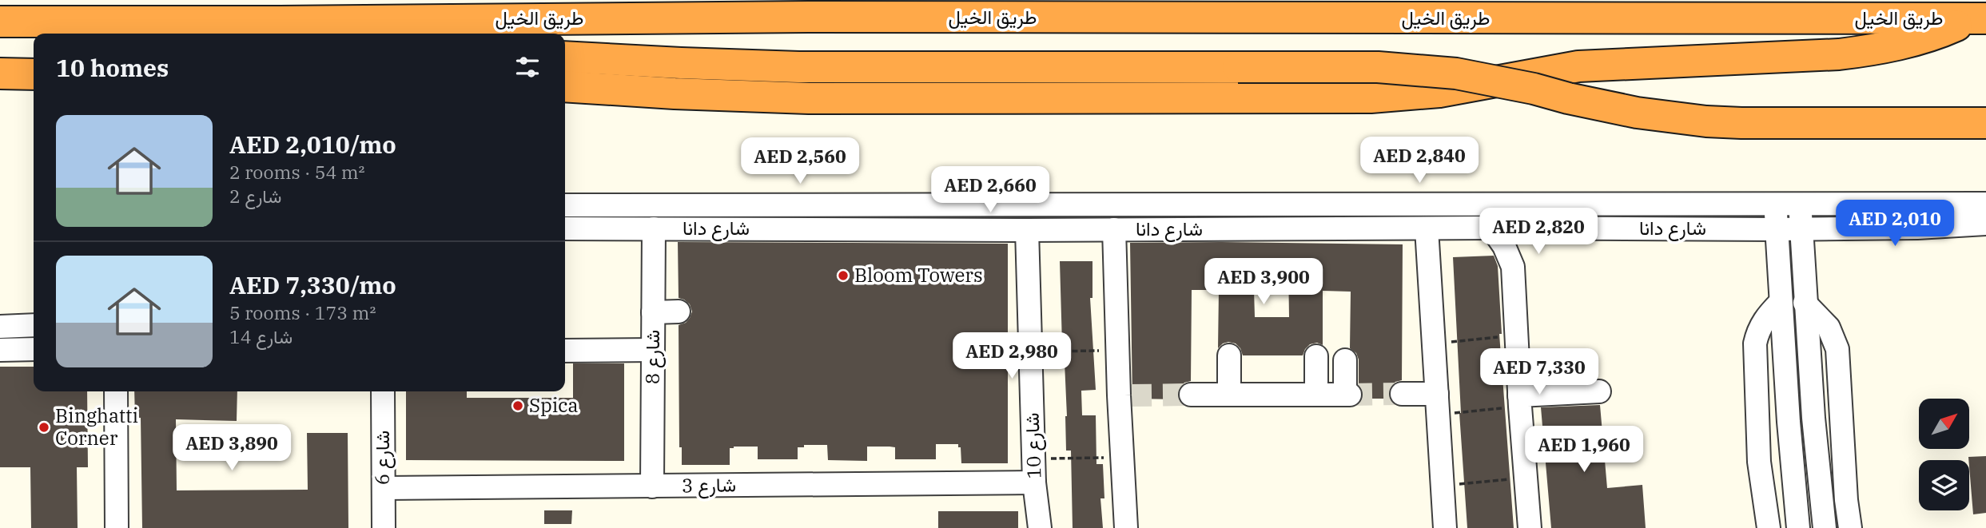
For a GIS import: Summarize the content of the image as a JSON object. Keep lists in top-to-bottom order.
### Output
{
  "streets": {
    "highway": ["طريق الخيل"],
    "street": [
      "شارع دانا",
      "شارع 8",
      "شارع 10",
      "شارع 6",
      "شارع 3"
    ]
  },
  "crossings": [
    ["شارع دانا", "شارع 8"],
    ["شارع دانا", "شارع 10"],
    ["شارع 8", "شارع 3"],
    ["شارع 10", "شارع 3"],
    ["شارع 6", "شارع 3"]
  ],
  "places": ["Bloom Towers", "Spica", "Binghatti Corner"],
  "north": "top right",
  "page": {
    "heading": "10 homes",
    "list": [
      {
        "name": "AED 2,010/mo",
        "note": "2 rooms · 54 m² · شارع 2"
      },
      {
        "name": "AED 7,330/mo",
        "note": "5 rooms · 173 m² · شارع 14"
      }
    ],
    "price": [
      "AED 2,840",
      "AED 2,560",
      "AED 2,660",
      "AED 2,010",
      "AED 2,820",
      "AED 3,900",
      "AED 2,980",
      "AED 7,330",
      "AED 3,890",
      "AED 1,960"
    ]
  }
}
